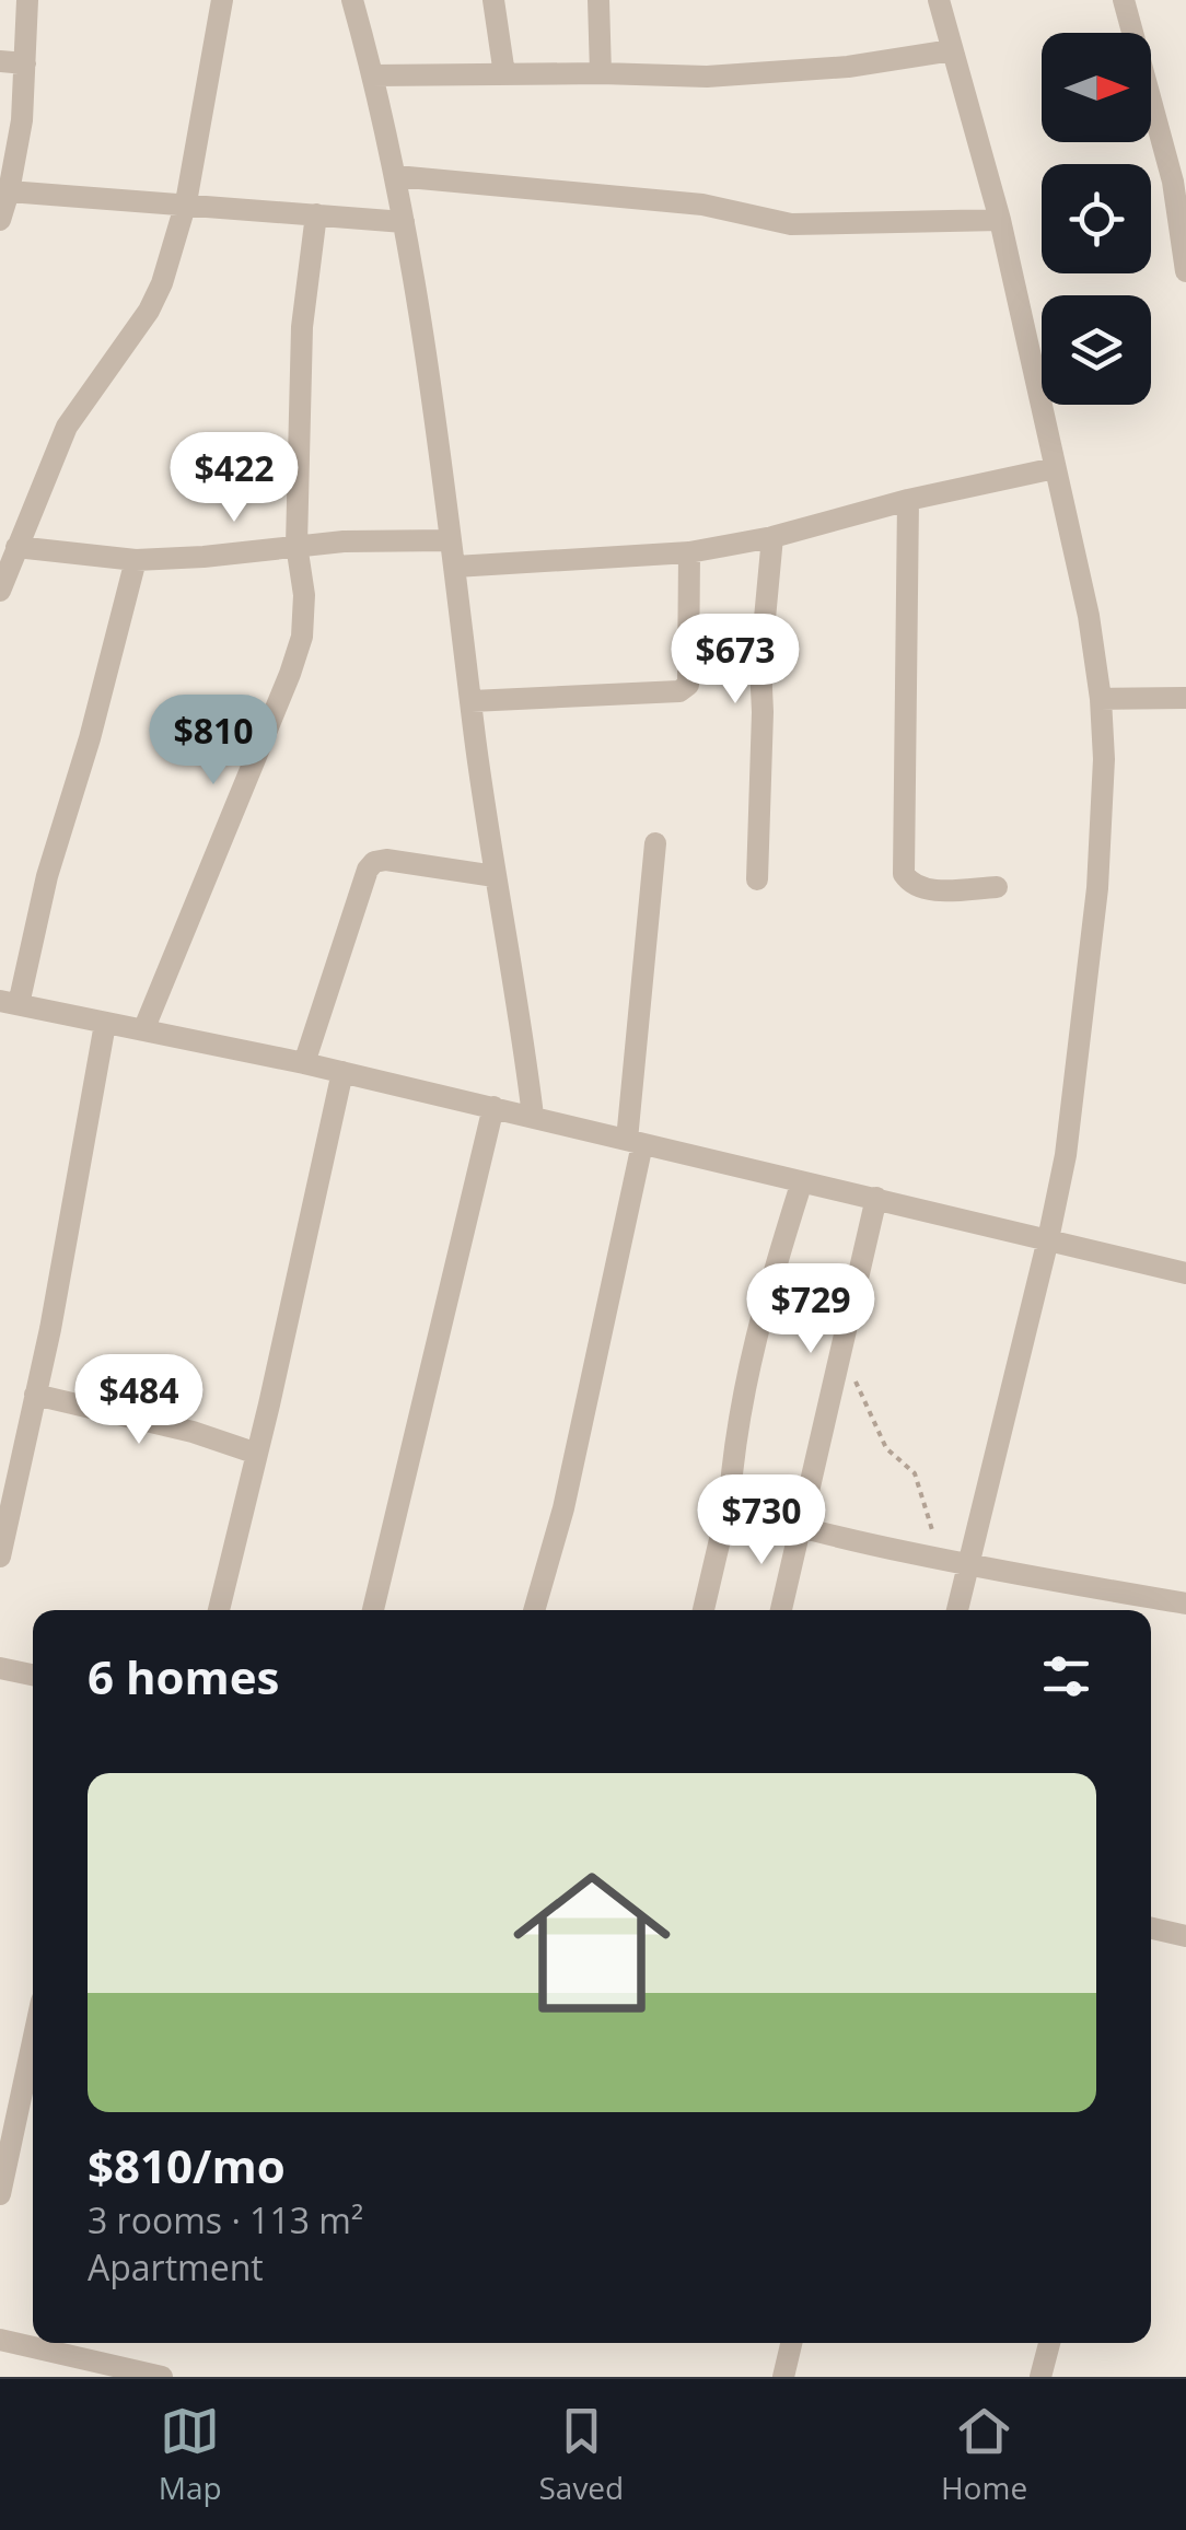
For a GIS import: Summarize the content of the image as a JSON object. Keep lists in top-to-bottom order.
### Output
{
  "north": "right",
  "page": {
    "price": [
      "$422",
      "$673",
      "$810",
      "$729",
      "$484",
      "$730"
    ],
    "heading": "6 homes",
    "list": [
      {
        "name": "$810/mo",
        "note": "3 rooms · 113 m² · Apartment"
      }
    ],
    "tabs": ["Map", "Saved", "Home"]
  }
}
